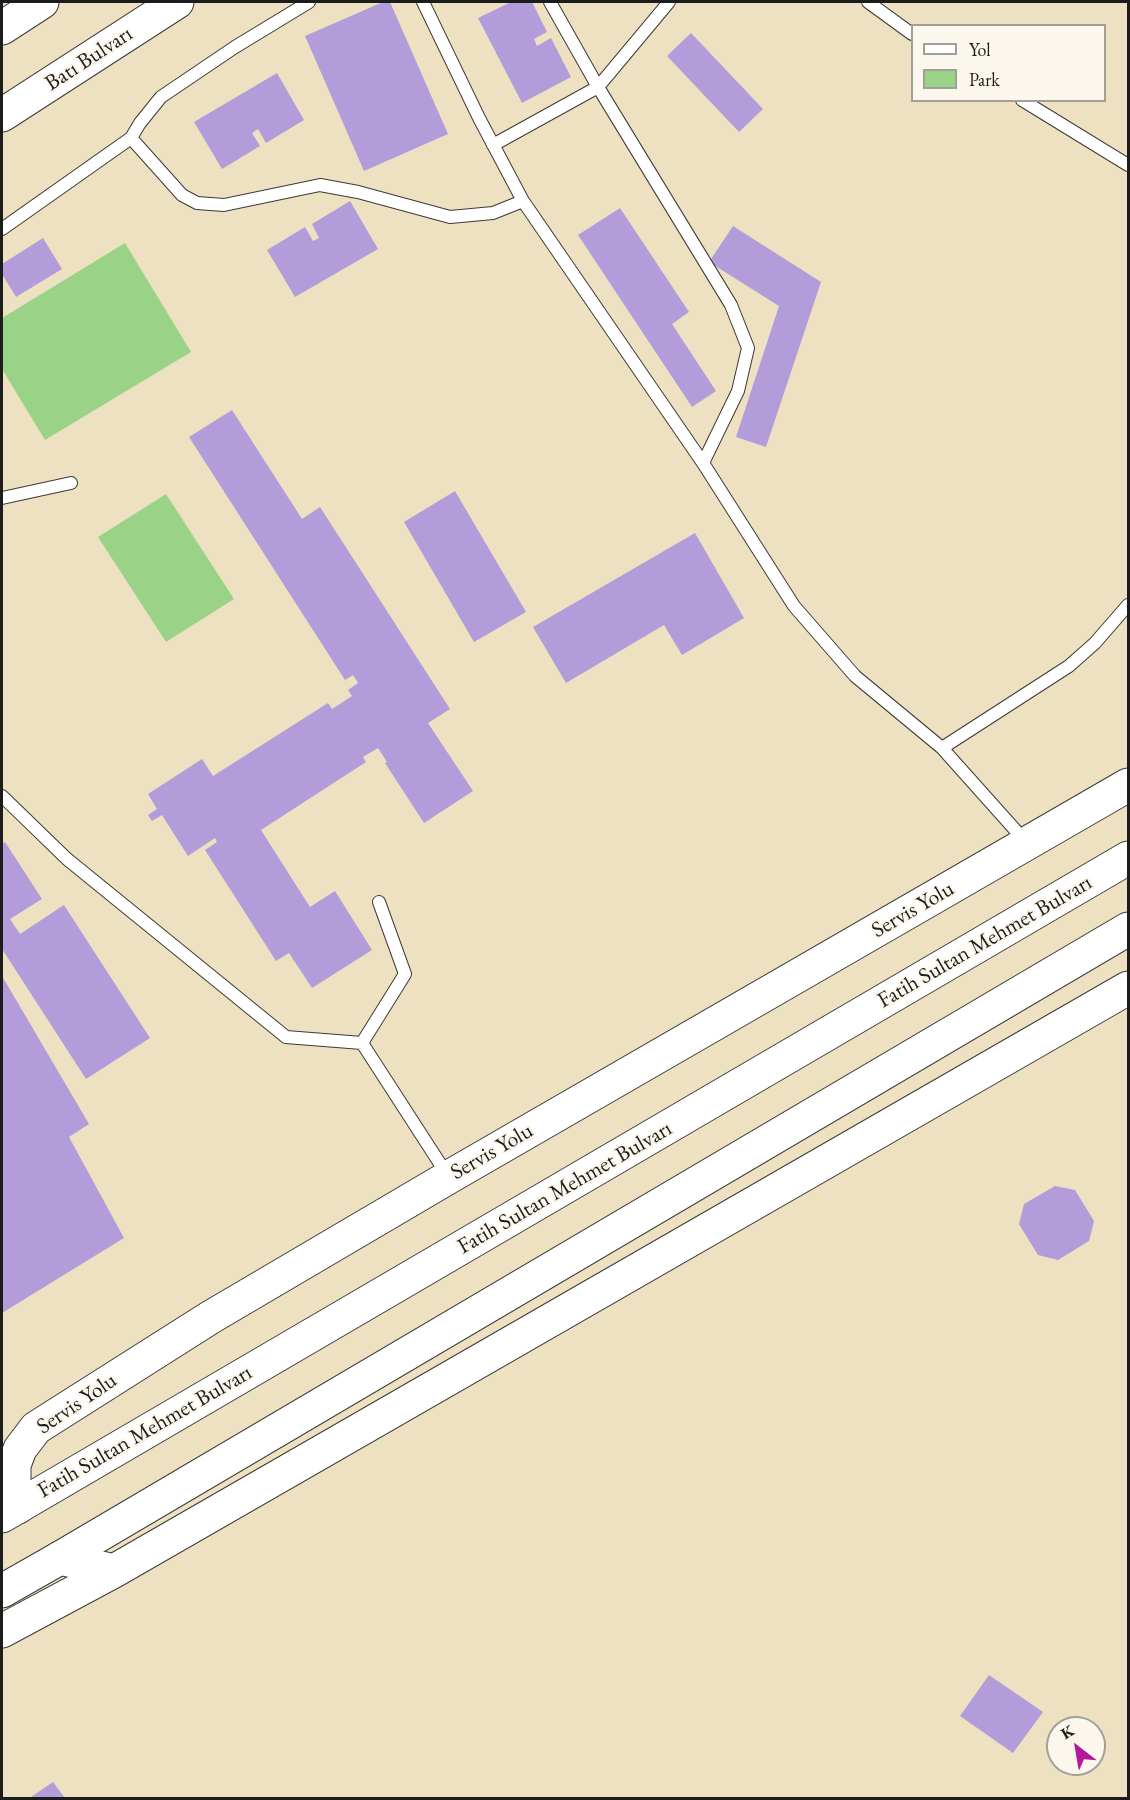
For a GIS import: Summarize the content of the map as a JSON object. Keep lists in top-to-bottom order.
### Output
{
  "streets": {
    "main road": ["Batı Bulvarı", "Servis Yolu", "Fatih Sultan Mehmet Bulvarı"]
  },
  "crossings": [
    ["Servis Yolu", "Fatih Sultan Mehmet Bulvarı"]
  ],
  "legend": ["Yol", "Park"],
  "north": "top left"
}
